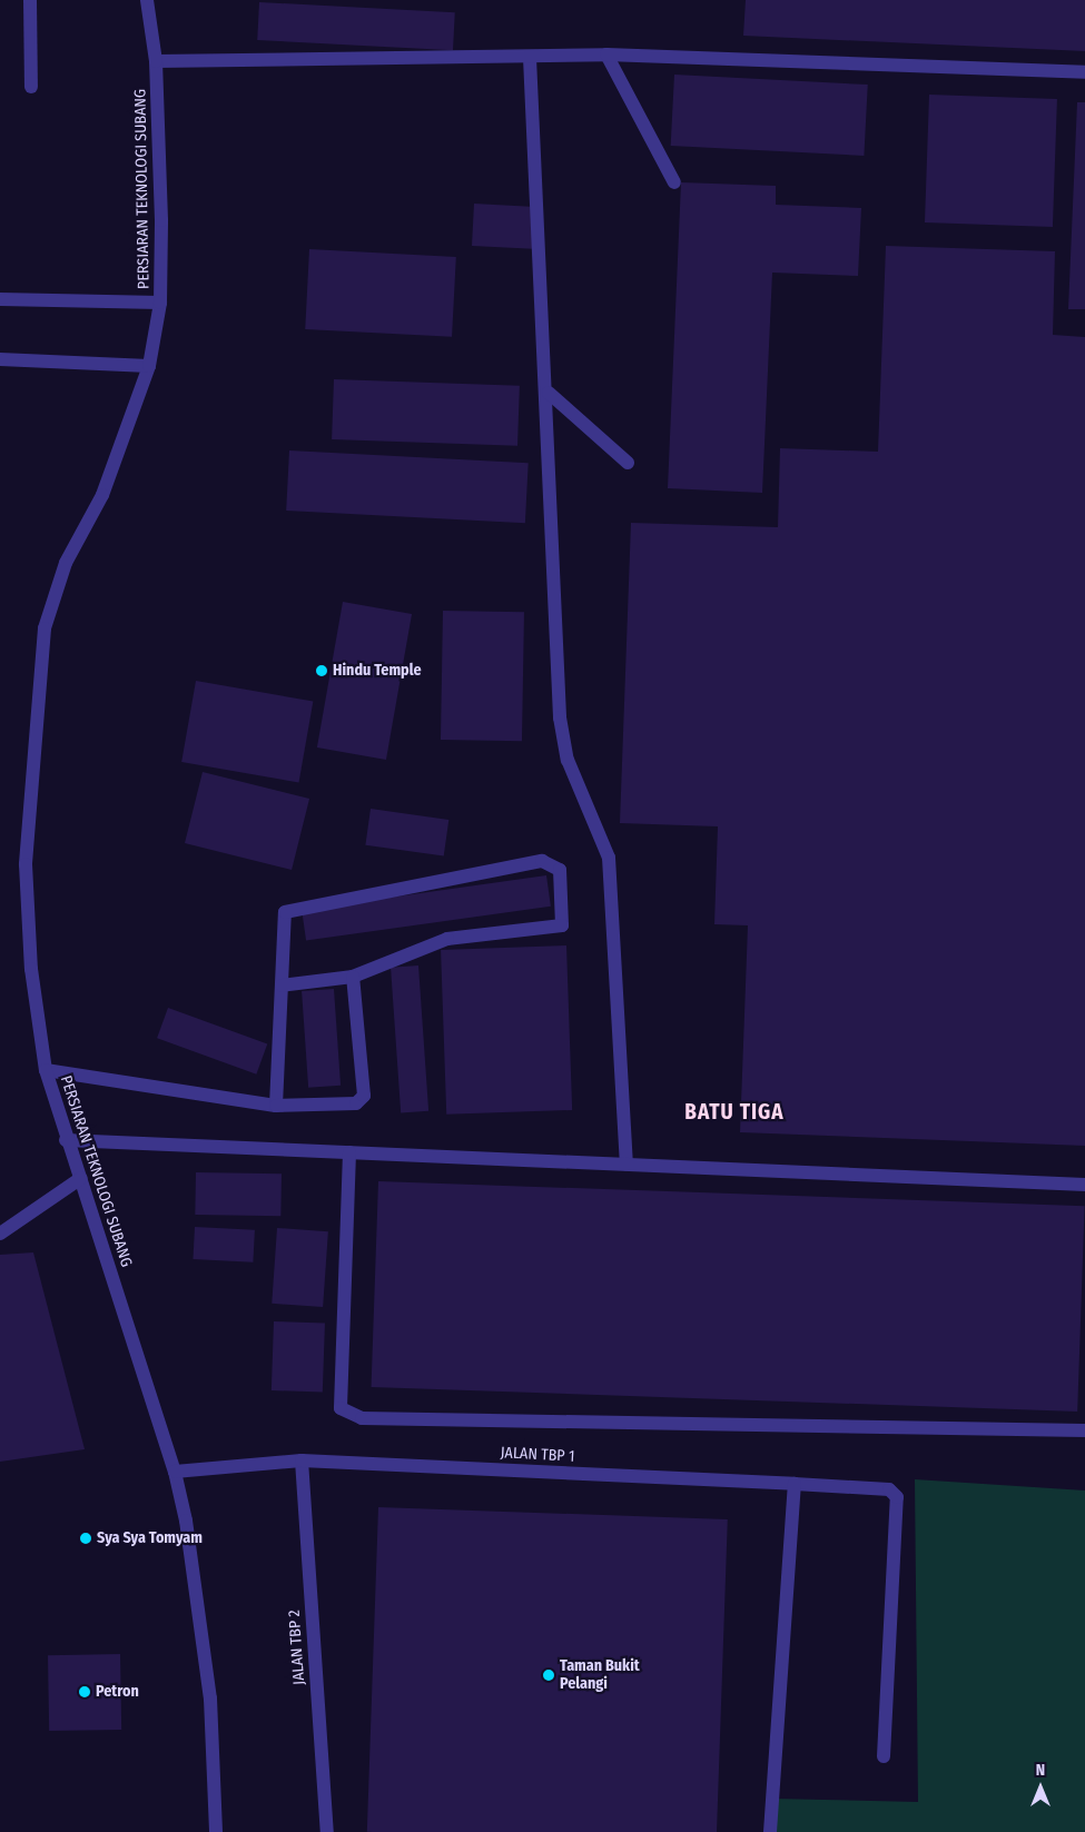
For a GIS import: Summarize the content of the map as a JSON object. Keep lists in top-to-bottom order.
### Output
{
  "streets": {
    "street": ["PERSIARAN TEKNOLOGI SUBANG", "JALAN TBP 1", "JALAN TBP 2"]
  },
  "crossings": [
    ["PERSIARAN TEKNOLOGI SUBANG", "JALAN TBP 1"],
    ["JALAN TBP 1", "JALAN TBP 2"]
  ],
  "districts": ["BATU TIGA"],
  "places": [
    "Hindu Temple",
    "Sya Sya Tomyam",
    "Taman Bukit Pelangi",
    "Petron"
  ],
  "north": "top"
}
